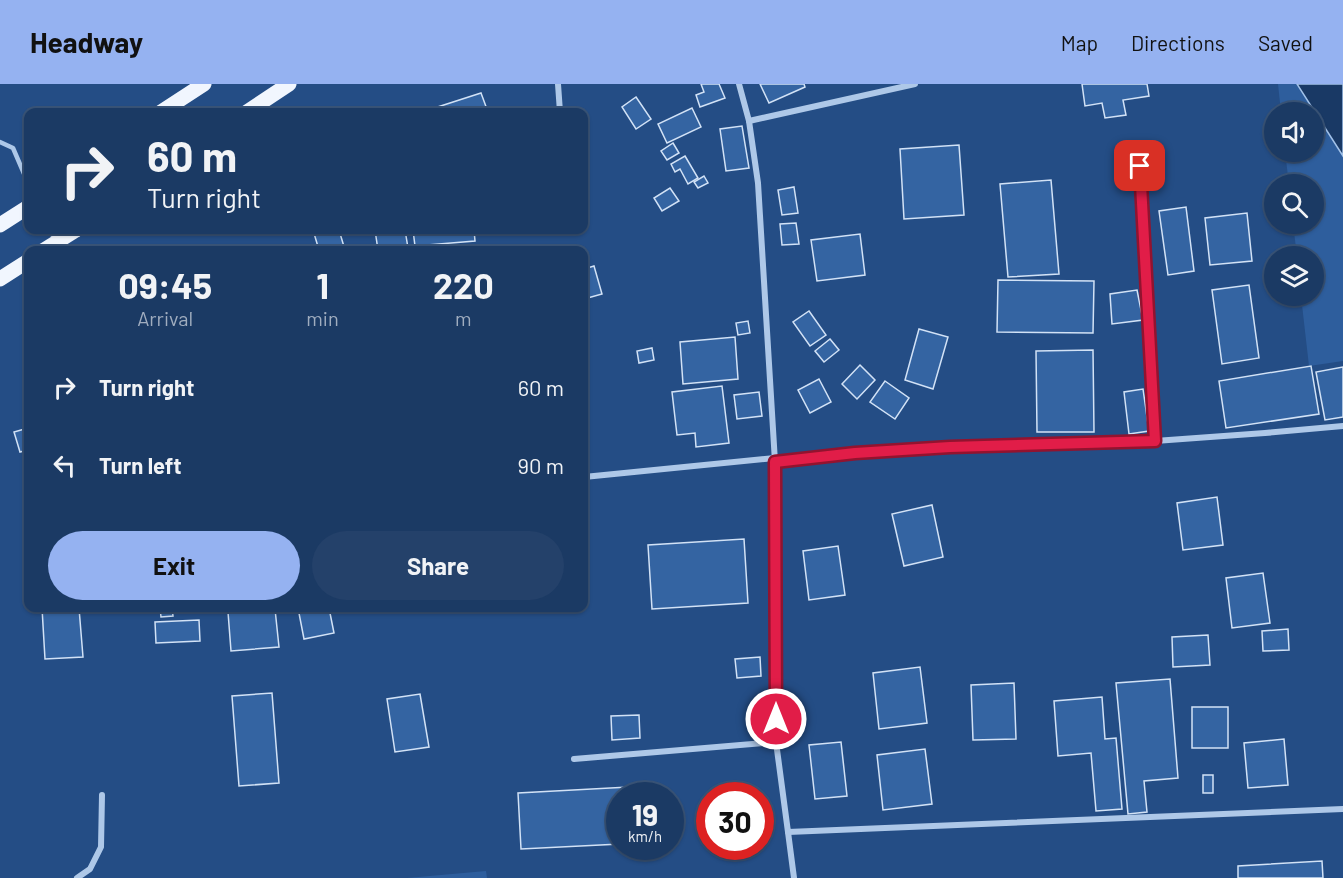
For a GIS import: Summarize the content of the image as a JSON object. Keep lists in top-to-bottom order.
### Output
{
  "page": {
    "header": "Headway",
    "nav": ["Map", "Directions", "Saved"],
    "turn": ["60 m", "Turn right"],
    "eta": [
      "09:45",
      "Arrival",
      "1",
      "min",
      "220",
      "m"
    ],
    "list": [
      {
        "name": "Turn right",
        "value": "60 m"
      },
      {
        "name": "Turn left",
        "value": "90 m"
      }
    ],
    "buttons": ["Exit", "Share"],
    "speed": "19 km/h",
    "limit": "30"
  }
}
